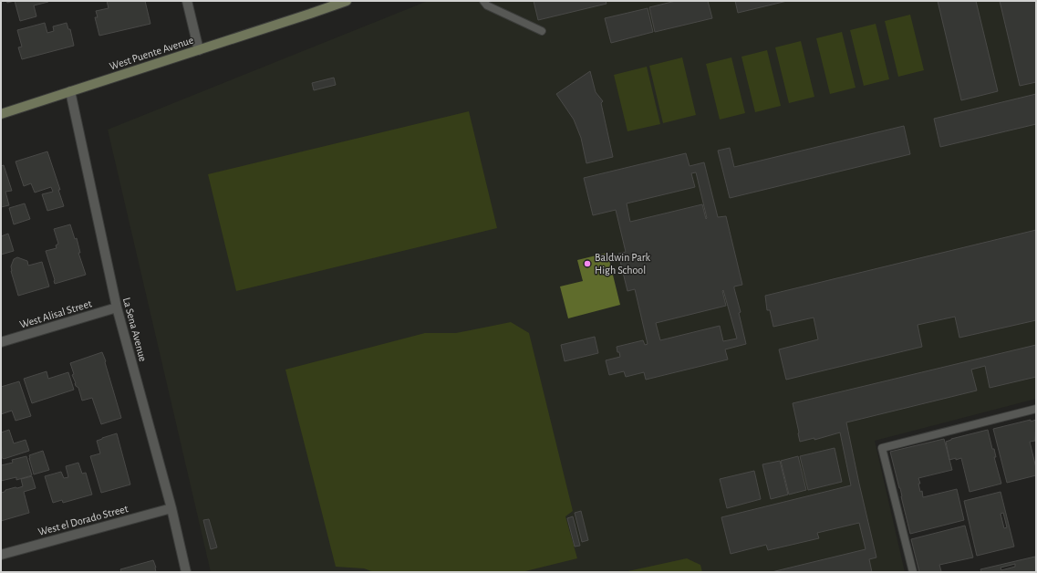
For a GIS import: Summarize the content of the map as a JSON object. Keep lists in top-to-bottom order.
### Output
{
  "streets": {
    "main road": ["West Puente Avenue"],
    "street": ["West Alisal Street", "La Sena Avenue", "West el Dorado Street"]
  },
  "crossings": [
    ["West Puente Avenue", "La Sena Avenue"],
    ["West Alisal Street", "La Sena Avenue"],
    ["La Sena Avenue", "West el Dorado Street"]
  ],
  "places": ["Baldwin Park High School"]
}
